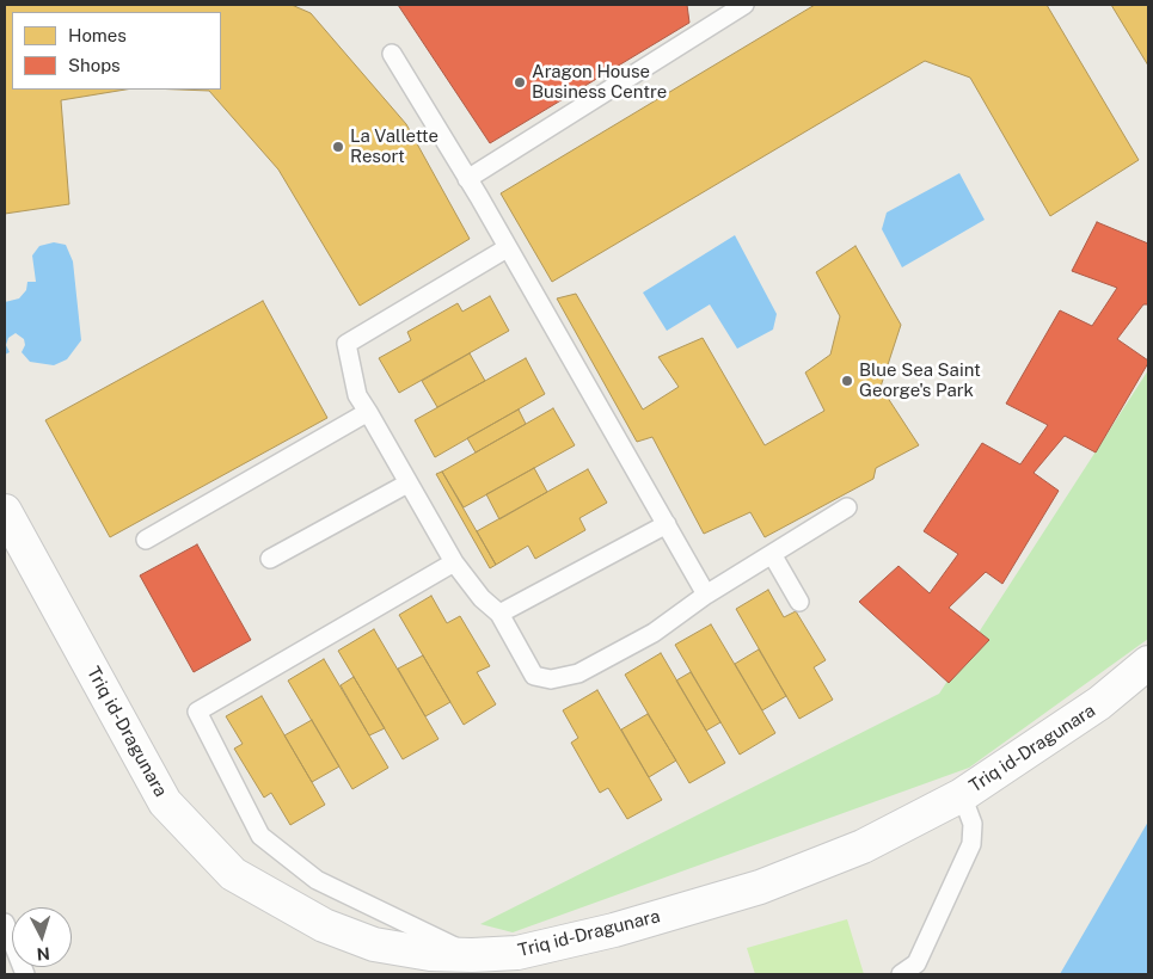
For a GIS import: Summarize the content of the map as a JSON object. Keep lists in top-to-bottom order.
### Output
{
  "streets": {
    "street": ["Triq id-Dragunara"]
  },
  "places": ["Aragon House Business Centre", "La Vallette Resort", "Blue Sea Saint George's Park"],
  "legend": ["Homes", "Shops"],
  "north": "bottom"
}
